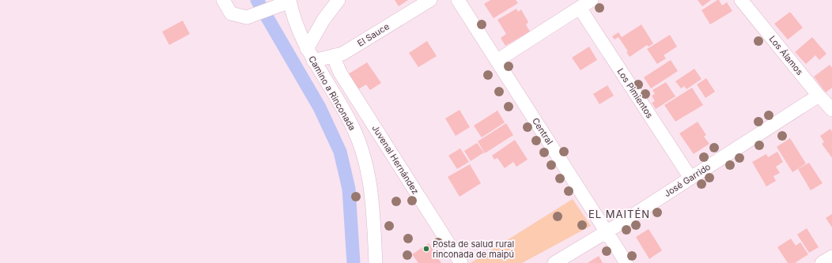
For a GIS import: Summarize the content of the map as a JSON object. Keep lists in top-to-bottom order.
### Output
{
  "streets": {
    "street": [
      "El Sauce",
      "Los Álamos",
      "Camino a Rinconada",
      "Los Pimientos",
      "Central",
      "Juvenal Hernández",
      "José Garrido"
    ]
  },
  "crossings": [
    ["El Sauce", "Camino a Rinconada"],
    ["El Sauce", "Juvenal Hernández"],
    ["Los Álamos", "José Garrido"],
    ["Los Pimientos", "José Garrido"],
    ["Central", "José Garrido"]
  ],
  "districts": ["EL MAITÉN"],
  "places": ["Posta de salud rural rinconada de maipú"]
}
